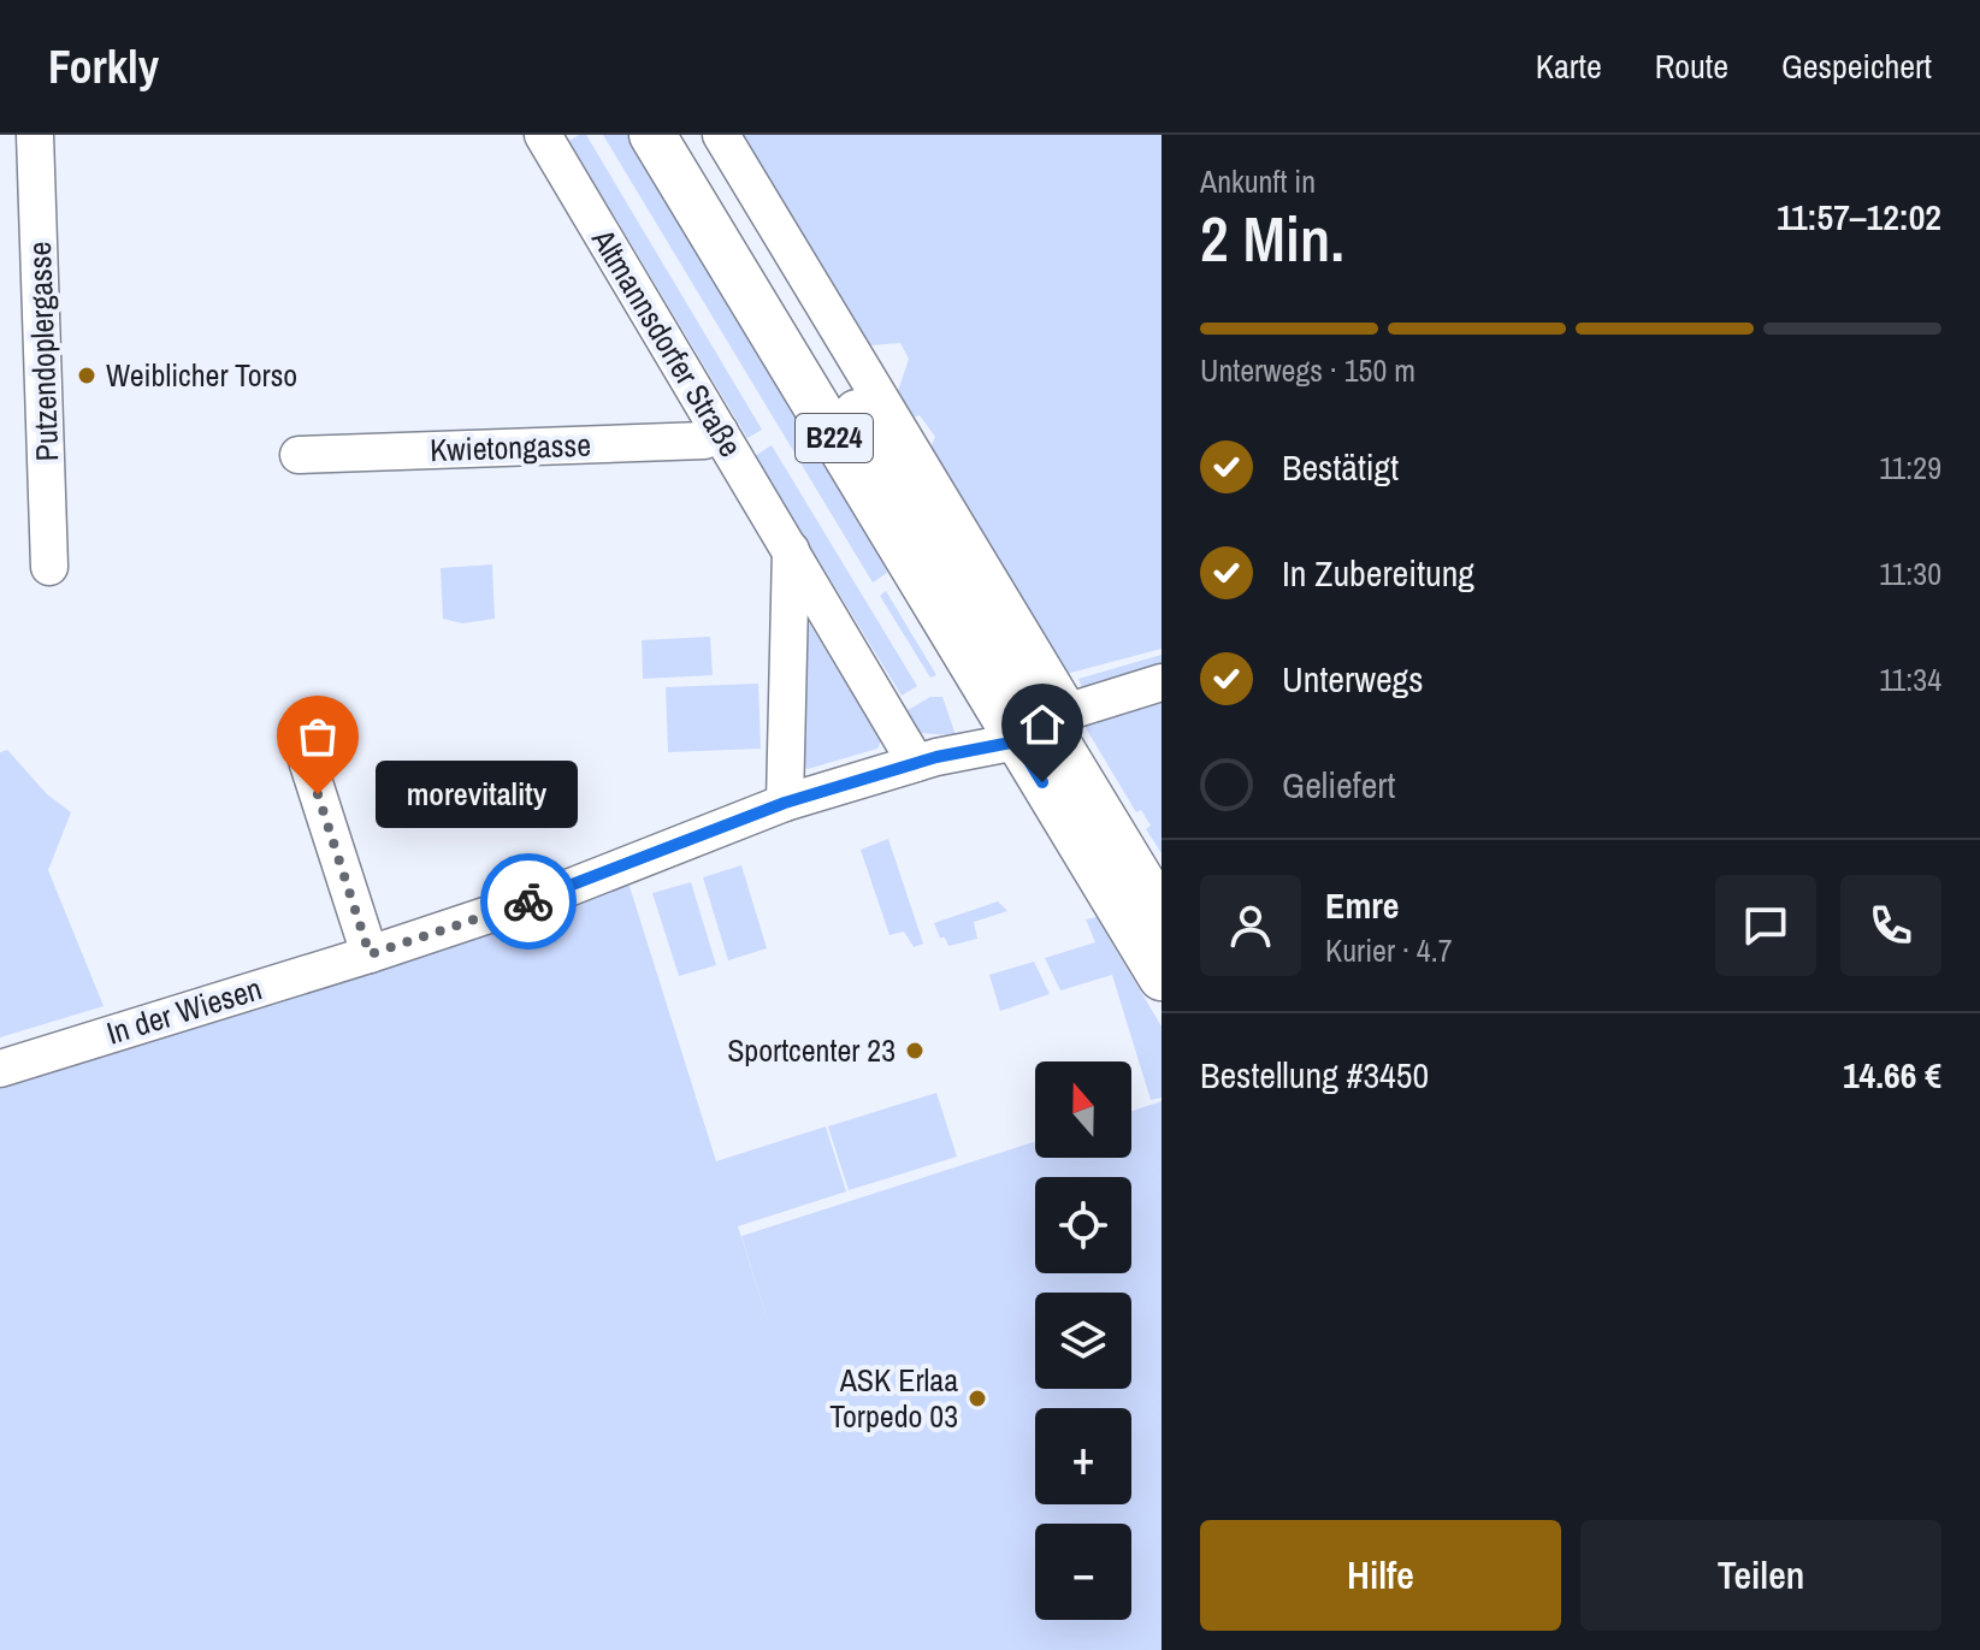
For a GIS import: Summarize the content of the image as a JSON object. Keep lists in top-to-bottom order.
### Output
{
  "streets": {
    "main road": ["B224"],
    "street": [
      "Altmannsdorfer Straße",
      "Putzendoplergasse",
      "Kwietongasse",
      "In der Wiesen"
    ]
  },
  "crossings": [
    ["Altmannsdorfer Straße", "Kwietongasse"],
    ["Altmannsdorfer Straße", "In der Wiesen"],
    ["B224", "In der Wiesen"]
  ],
  "places": [
    "Weiblicher Torso",
    "morevitality",
    "Sportcenter 23",
    "ASK Erlaa Torpedo 03"
  ],
  "north": "top",
  "page": {
    "header": "Forkly",
    "nav": ["Karte", "Route", "Gespeichert"],
    "heading": ["2 Min.", "Ankunft in", "11:57–12:02"],
    "panel": [
      "Emre",
      "Kurier · 4.7",
      "Bestellung #3450",
      "14.66 €"
    ],
    "bar": "Unterwegs · 150 m",
    "list": [
      ["Bestätigt", "11:29"],
      ["In Zubereitung", "11:30"],
      ["Unterwegs", "11:34"],
      "Geliefert"
    ],
    "bubble": "morevitality",
    "map_buttons": ["+", "−"],
    "buttons": ["Hilfe", "Teilen"]
  }
}
